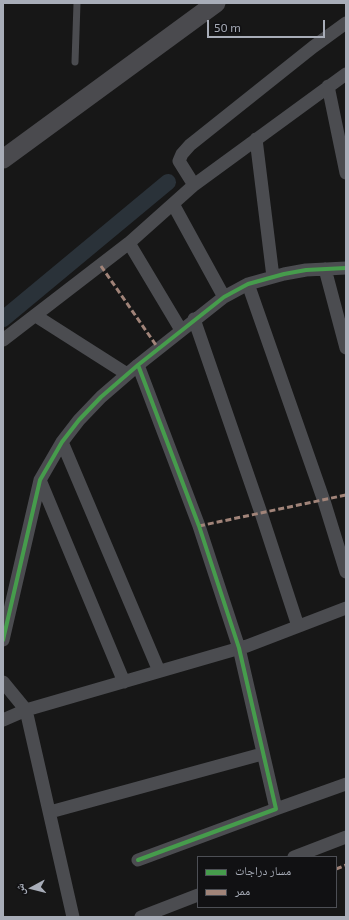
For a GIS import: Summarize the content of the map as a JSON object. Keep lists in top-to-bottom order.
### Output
{
  "legend": ["مسار دراجات", "ممر"],
  "scale_bar": "50 m",
  "north": "left"
}
